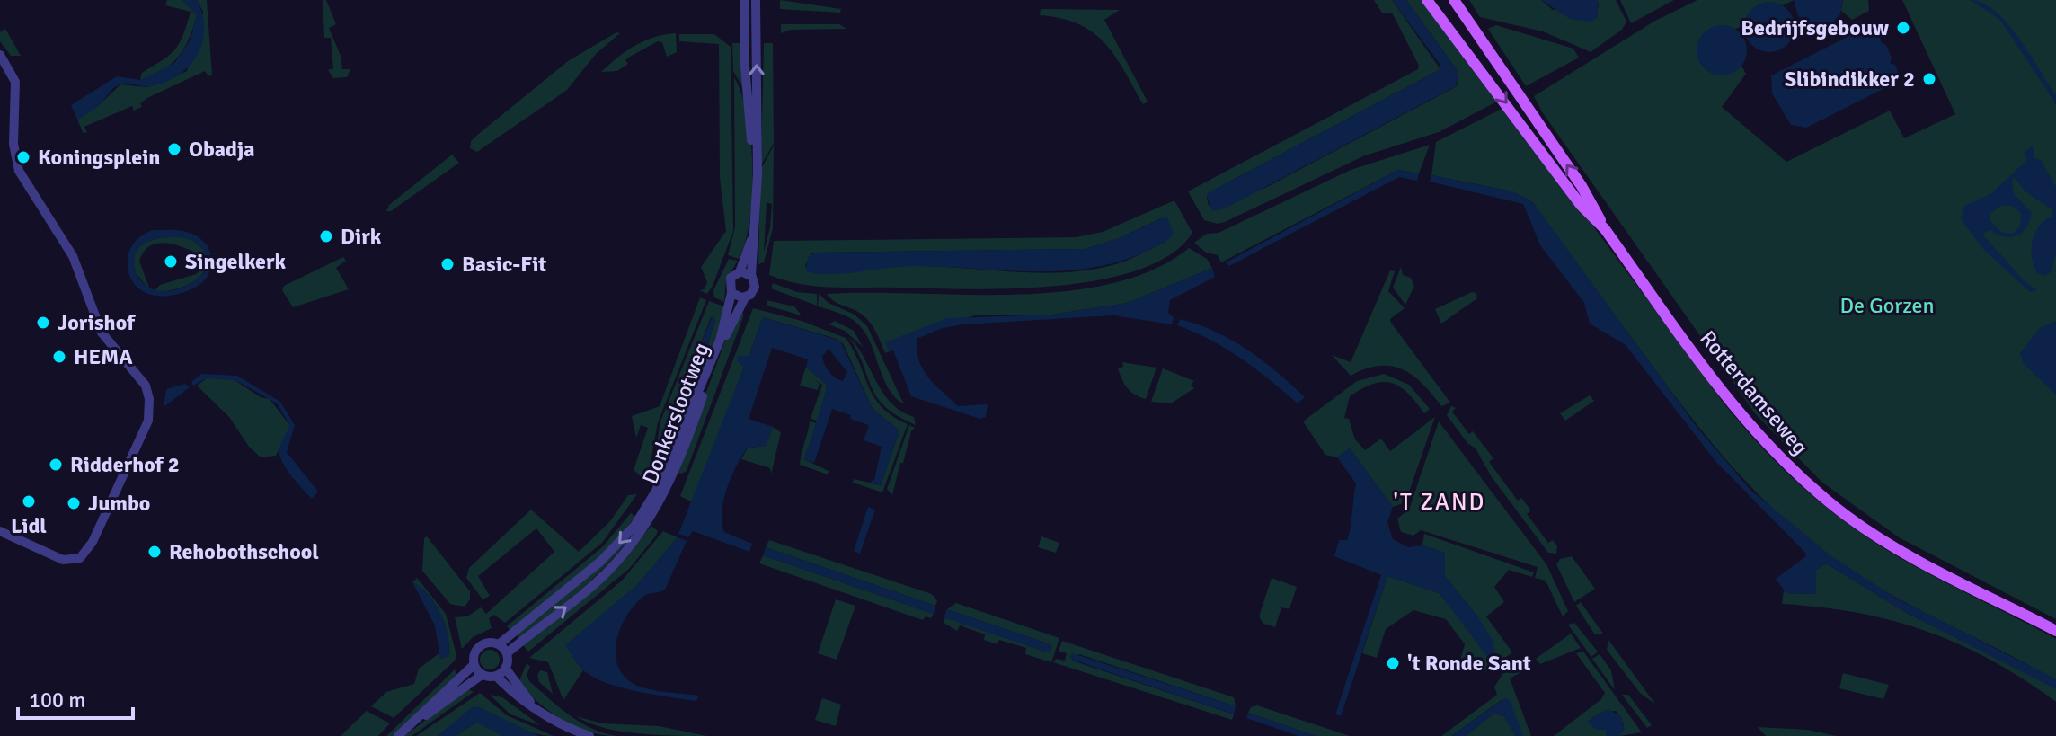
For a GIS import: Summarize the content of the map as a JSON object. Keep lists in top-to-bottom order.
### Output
{
  "streets": {
    "main road": ["Rotterdamseweg"],
    "street": ["Donkerslootweg"]
  },
  "districts": ["'T ZAND"],
  "parks": ["De Gorzen"],
  "places": [
    "Bedrijfsgebouw",
    "Slibindikker 2",
    "Obadja",
    "Koningsplein",
    "Dirk",
    "Singelkerk",
    "Basic-Fit",
    "Jorishof",
    "HEMA",
    "Ridderhof 2",
    "Lidl",
    "Jumbo",
    "Rehobothschool",
    "'t Ronde Sant"
  ],
  "scale_bar": "100 m"
}
